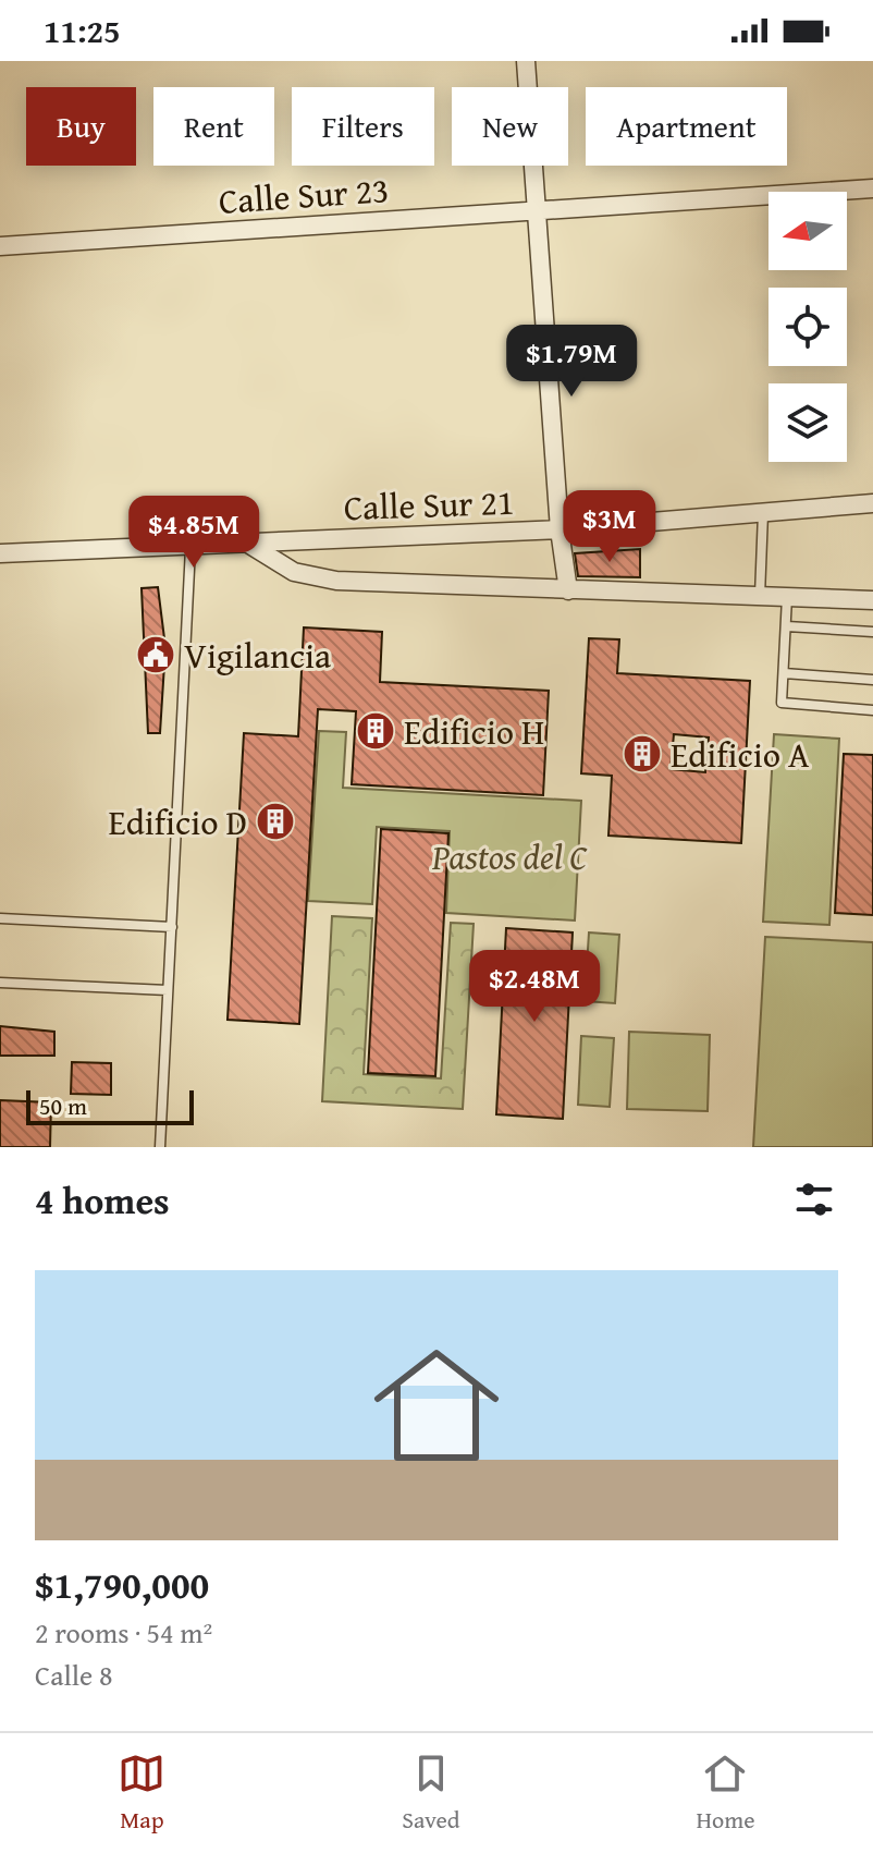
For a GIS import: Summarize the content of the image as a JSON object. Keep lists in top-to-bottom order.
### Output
{
  "streets": {
    "street": ["Calle Sur 23", "Calle Sur 21"]
  },
  "parks": ["Pastos del C"],
  "places": {
    "public building": ["Vigilancia"],
    "building": ["Edificio H", "Edificio A", "Edificio D"]
  },
  "scale_bar": "50 m",
  "north": "left",
  "page": {
    "status": "11:25",
    "chip": [
      "Buy",
      "Rent",
      "Filters",
      "New",
      "Apartment"
    ],
    "price": [
      "$1.79M",
      "$3M",
      "$4.85M",
      "$2.48M"
    ],
    "scale": "50 m",
    "heading": "4 homes",
    "list": [
      {
        "name": "$1,790,000",
        "note": "2 rooms · 54 m² · Calle 8"
      }
    ],
    "tabs": ["Map", "Saved", "Home"]
  }
}
